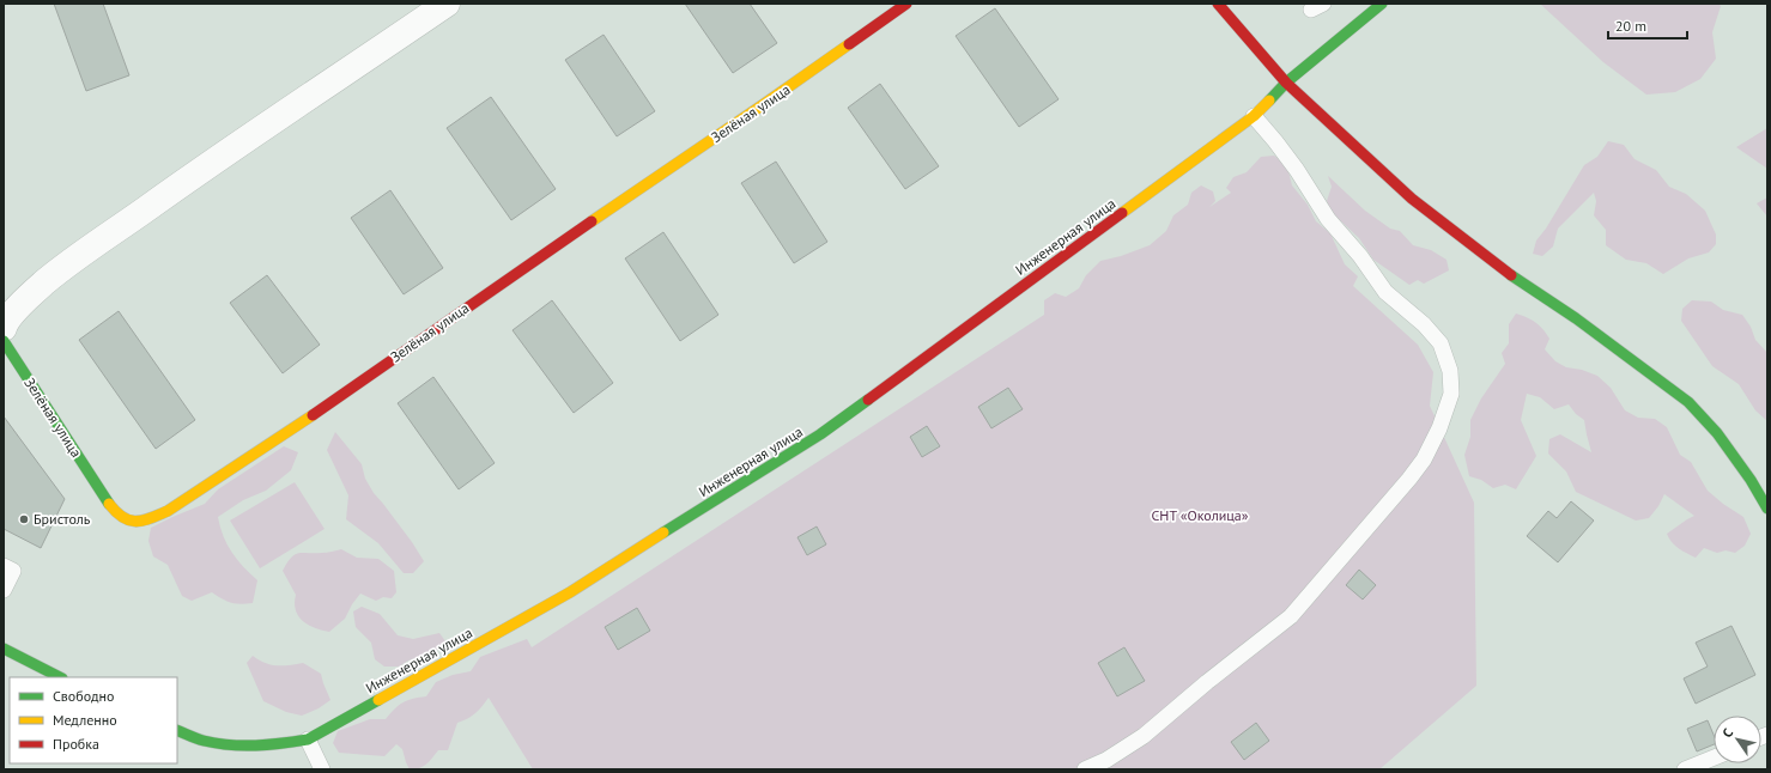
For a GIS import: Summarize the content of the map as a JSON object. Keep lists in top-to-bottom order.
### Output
{
  "streets": {
    "street": ["Зелёная улица", "Инженерная улица"]
  },
  "parks": ["СНТ «Околица»"],
  "places": ["Бристоль"],
  "legend": ["Свободно", "Медленно", "Пробка"],
  "scale_bar": "20 m",
  "north": "top left"
}
